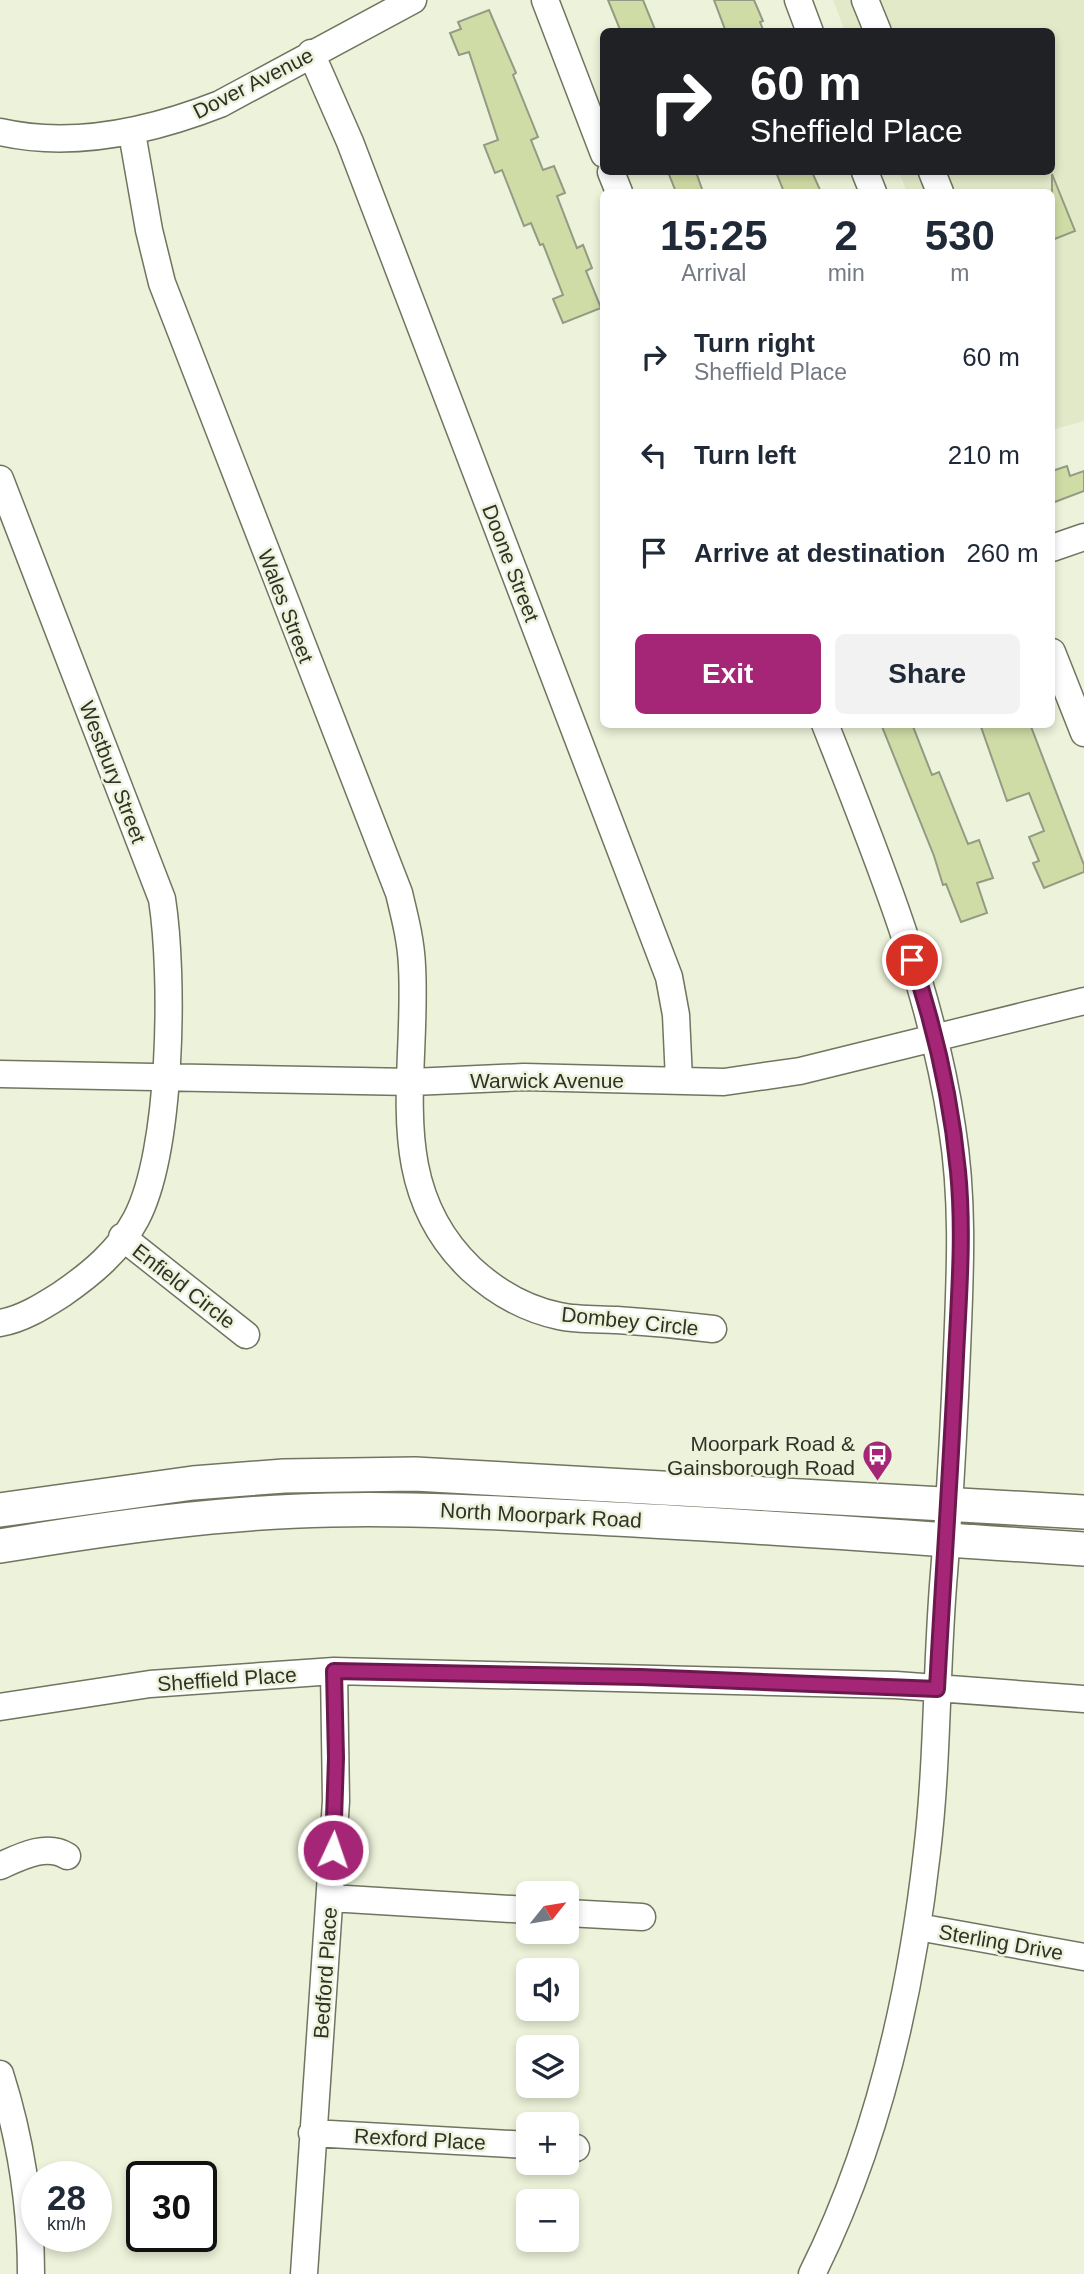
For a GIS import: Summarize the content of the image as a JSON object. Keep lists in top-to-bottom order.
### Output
{
  "streets": {
    "main road": ["North Moorpark Road"],
    "street": [
      "Dover Avenue",
      "Doone Street",
      "Wales Street",
      "Westbury Street",
      "Warwick Avenue",
      "Enfield Circle",
      "Dombey Circle",
      "Sheffield Place",
      "Sterling Drive",
      "Bedford Place",
      "Rexford Place"
    ]
  },
  "crossings": [
    ["Dover Avenue", "Doone Street"],
    ["Dover Avenue", "Wales Street"],
    ["Doone Street", "Warwick Avenue"],
    ["Wales Street", "Warwick Avenue"],
    ["Wales Street", "Dombey Circle"],
    ["Westbury Street", "Warwick Avenue"],
    ["Westbury Street", "Enfield Circle"],
    ["Warwick Avenue", "Dombey Circle"],
    ["Sheffield Place", "Bedford Place"],
    ["Bedford Place", "Rexford Place"]
  ],
  "places": {
    "bus stop": ["Moorpark Road & Gainsborough Road"]
  },
  "north": "top right",
  "page": {
    "turn": ["60 m", "Sheffield Place"],
    "eta": [
      "15:25",
      "Arrival",
      "2",
      "min",
      "530",
      "m"
    ],
    "list": [
      {
        "name": "Turn right",
        "note": "Sheffield Place",
        "value": "60 m"
      },
      {
        "name": "Turn left",
        "value": "210 m"
      },
      {
        "name": "Arrive at destination",
        "value": "260 m"
      }
    ],
    "buttons": ["Exit", "Share"],
    "map_buttons": ["+", "−"],
    "speed": "28 km/h",
    "limit": "30"
  }
}
